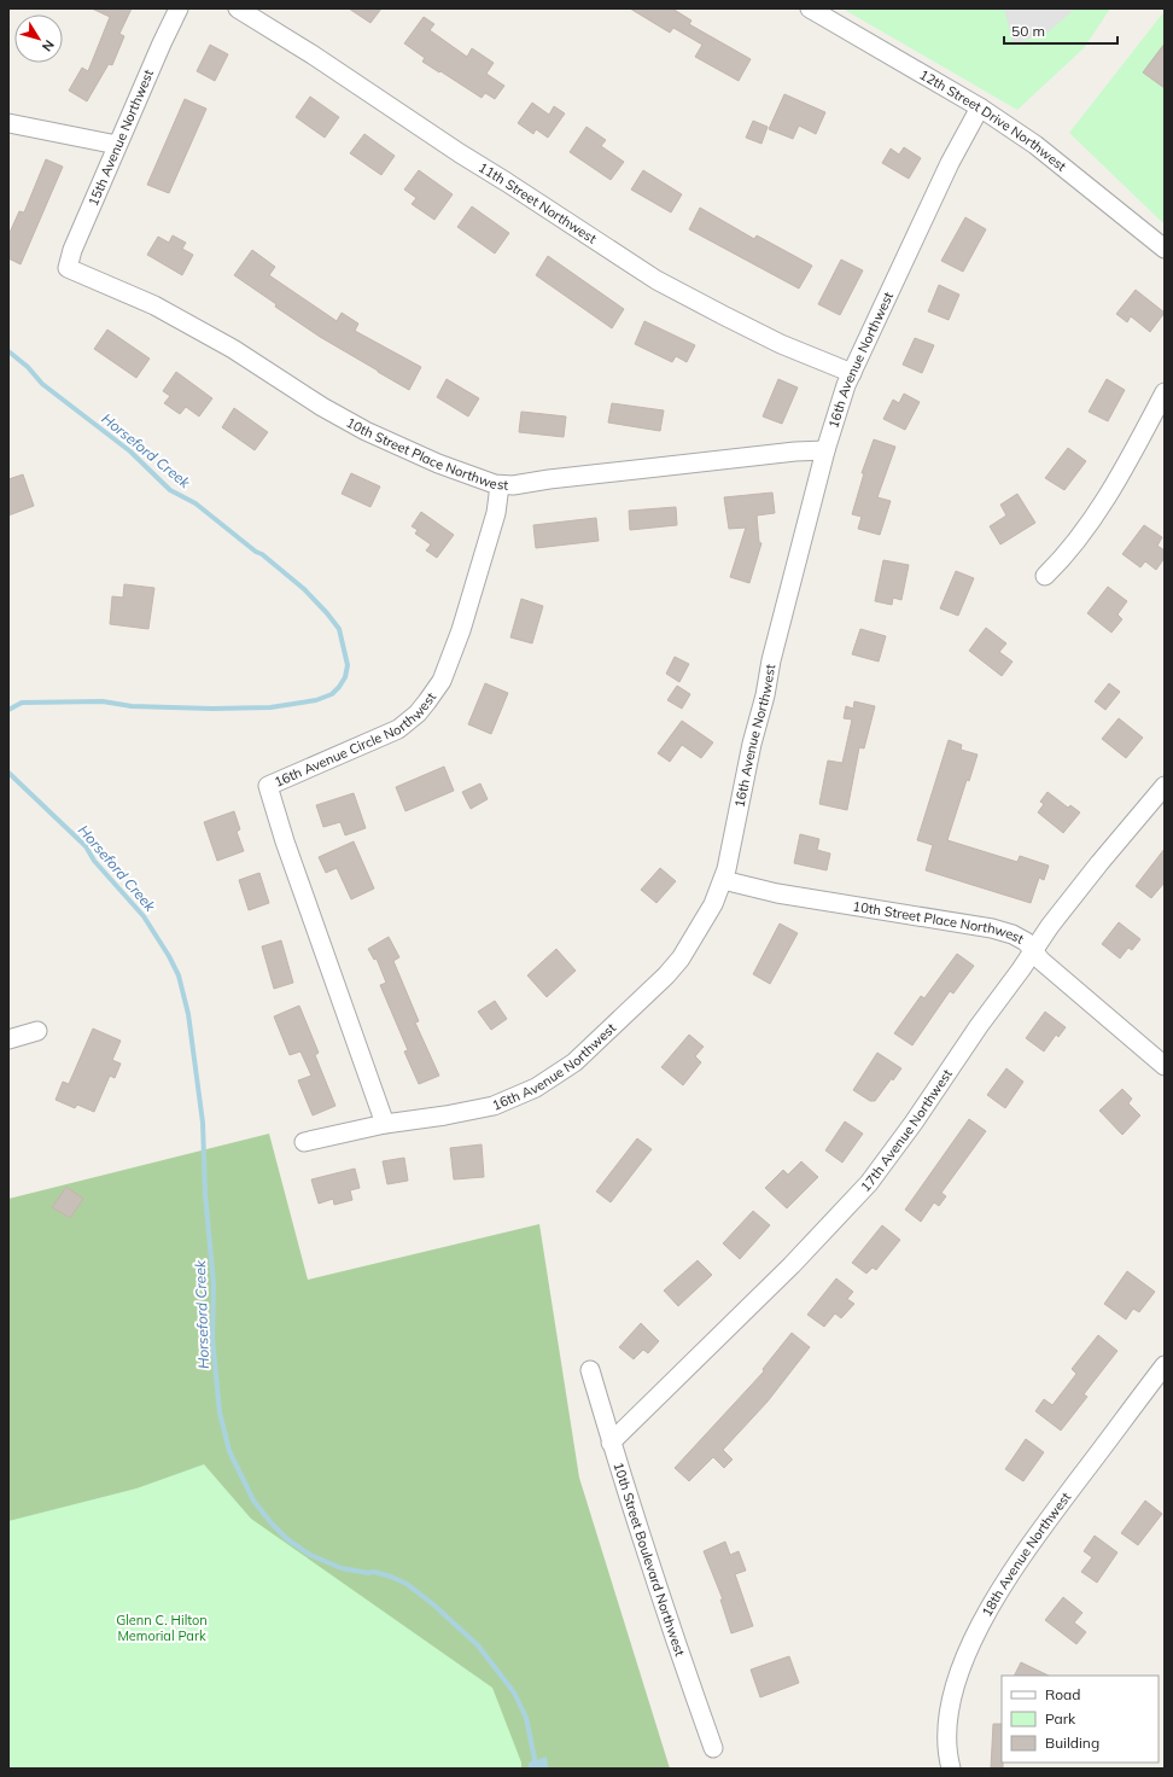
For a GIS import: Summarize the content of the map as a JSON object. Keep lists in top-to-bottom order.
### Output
{
  "streets": {
    "street": [
      "12th Street Drive Northwest",
      "15th Avenue Northwest",
      "11th Street Northwest",
      "16th Avenue Northwest",
      "10th Street Place Northwest",
      "16th Avenue Circle Northwest",
      "17th Avenue Northwest",
      "18th Avenue Northwest",
      "10th Street Boulevard Northwest"
    ]
  },
  "crossings": [
    ["12th Street Drive Northwest", "16th Avenue Northwest"],
    ["15th Avenue Northwest", "10th Street Place Northwest"],
    ["11th Street Northwest", "16th Avenue Northwest"],
    ["16th Avenue Northwest", "10th Street Place Northwest"],
    ["16th Avenue Northwest", "16th Avenue Circle Northwest"],
    ["10th Street Place Northwest", "16th Avenue Circle Northwest"],
    ["10th Street Place Northwest", "17th Avenue Northwest"],
    ["17th Avenue Northwest", "10th Street Boulevard Northwest"]
  ],
  "water": ["Horseford Creek"],
  "parks": ["Glenn C. Hilton Memorial Park"],
  "legend": ["Road", "Park", "Building"],
  "scale_bar": "50 m",
  "north": "bottom right"
}
